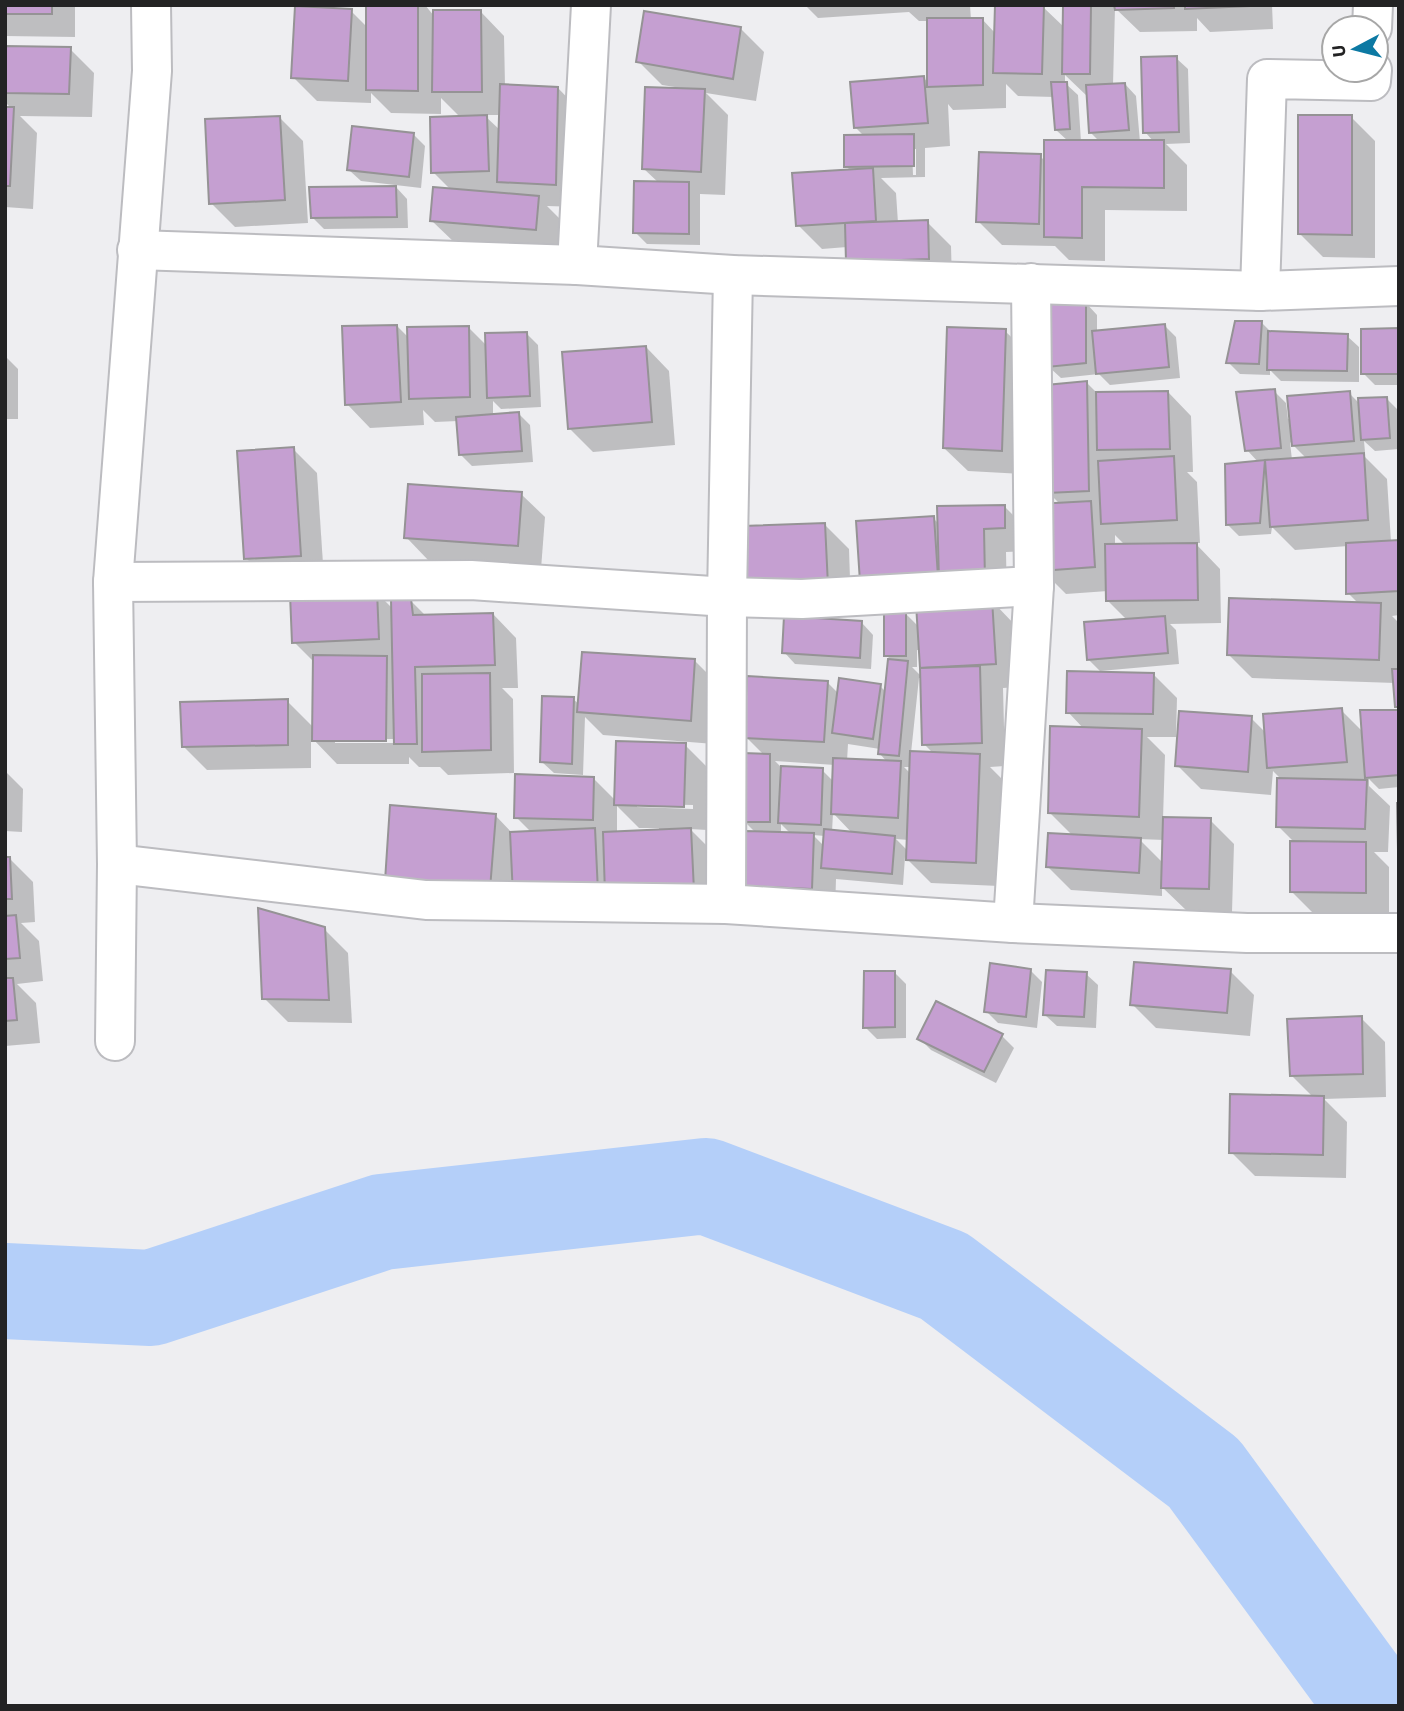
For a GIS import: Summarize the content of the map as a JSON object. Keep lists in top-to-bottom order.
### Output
{
  "north": "left"
}
